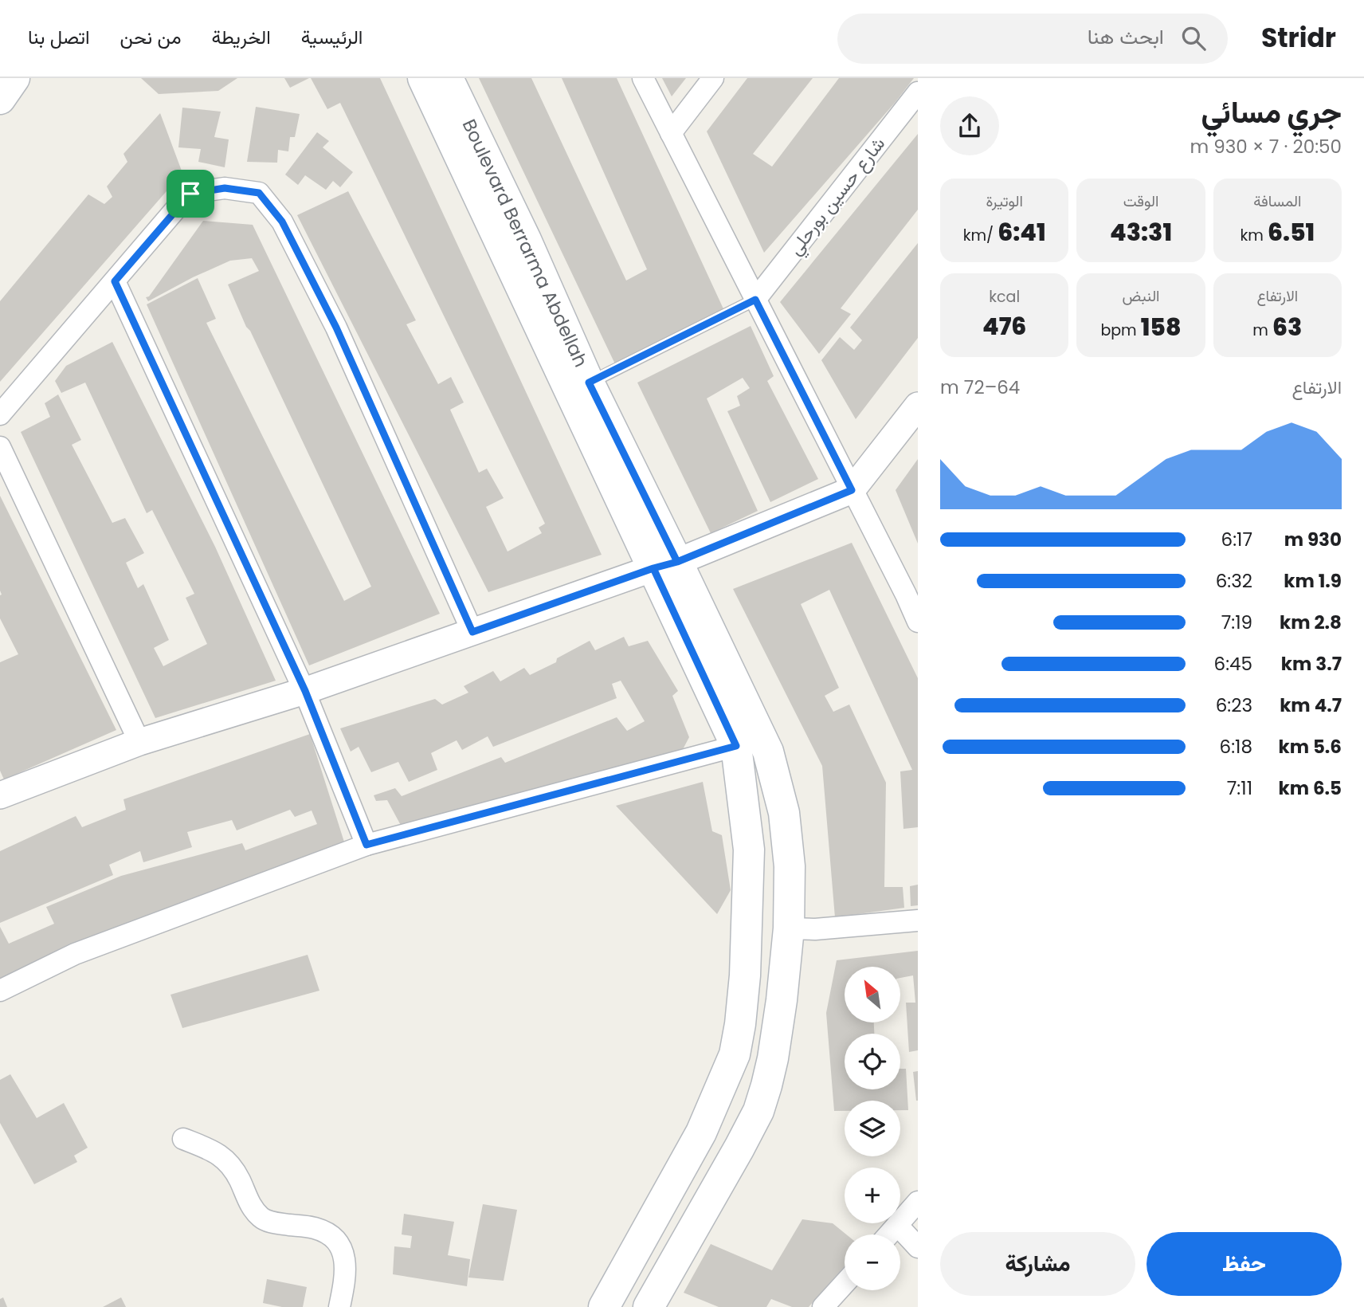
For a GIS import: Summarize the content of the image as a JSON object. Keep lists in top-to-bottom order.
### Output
{
  "streets": {
    "main road": ["Boulevard Berrarma Abdellah"],
    "street": ["شارع حسين بورحلي"]
  },
  "north": "top left",
  "page": {
    "header": "Stridr",
    "search": "ابحث هنا",
    "nav": [
      "الرئيسية",
      "الخريطة",
      "من نحن",
      "اتصل بنا"
    ],
    "heading": ["جري مسائي", "20:50 · 7 × 930 m"],
    "stats": [
      ["المسافة", "6.51 km"],
      ["الوقت", "43:31"],
      ["الوتيرة", "6:41 /km"],
      ["الارتفاع", "63 m"],
      ["النبض", "158 bpm"],
      ["kcal", "476"]
    ],
    "chart": ["الارتفاع", "64–72 m"],
    "list": [
      {
        "name": "930 m",
        "note": "6:17"
      },
      {
        "name": "1.9 km",
        "note": "6:32"
      },
      {
        "name": "2.8 km",
        "note": "7:19"
      },
      {
        "name": "3.7 km",
        "note": "6:45"
      },
      {
        "name": "4.7 km",
        "note": "6:23"
      },
      {
        "name": "5.6 km",
        "note": "6:18"
      },
      {
        "name": "6.5 km",
        "note": "7:11"
      }
    ],
    "map_buttons": ["+", "−"],
    "buttons": ["حفظ", "مشاركة"]
  }
}
